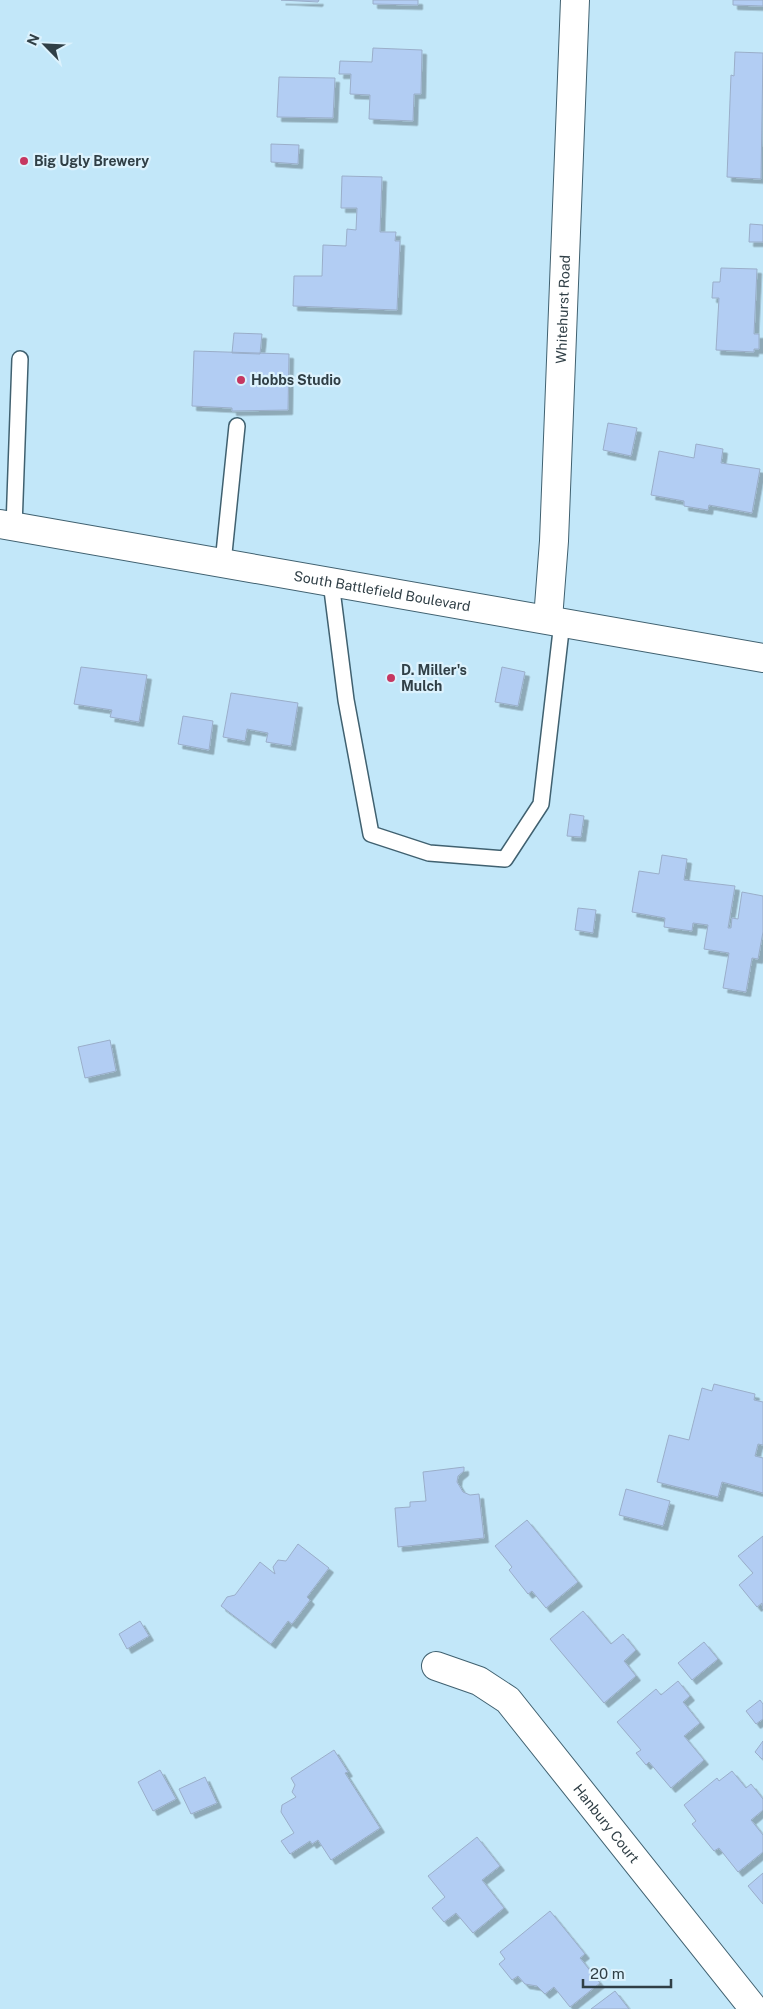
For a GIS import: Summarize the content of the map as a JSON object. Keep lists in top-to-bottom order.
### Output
{
  "streets": {
    "street": ["Whitehurst Road", "South Battlefield Boulevard", "Hanbury Court"]
  },
  "crossings": [
    ["Whitehurst Road", "South Battlefield Boulevard"]
  ],
  "places": ["Big Ugly Brewery", "Hobbs Studio", "D. Miller's Mulch"],
  "scale_bar": "20 m",
  "north": "top left"
}
